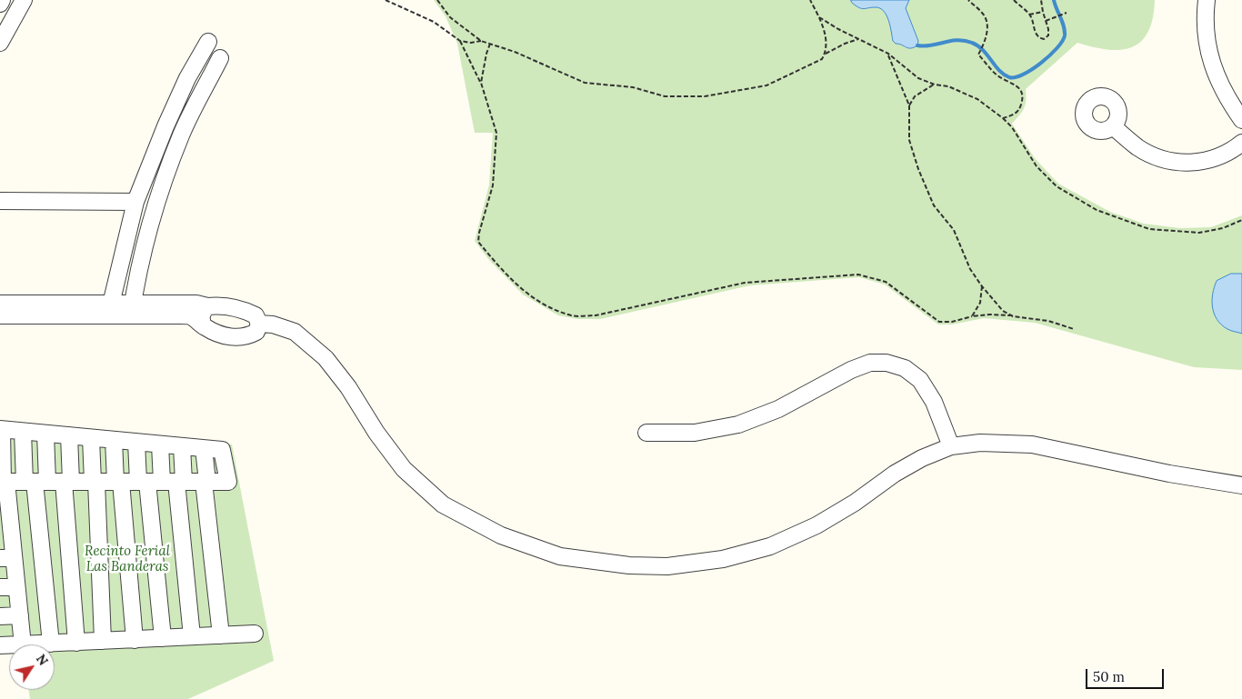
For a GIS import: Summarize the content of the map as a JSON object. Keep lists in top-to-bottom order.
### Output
{
  "parks": ["Recinto Ferial Las Banderas"],
  "scale_bar": "50 m",
  "north": "top right"
}
